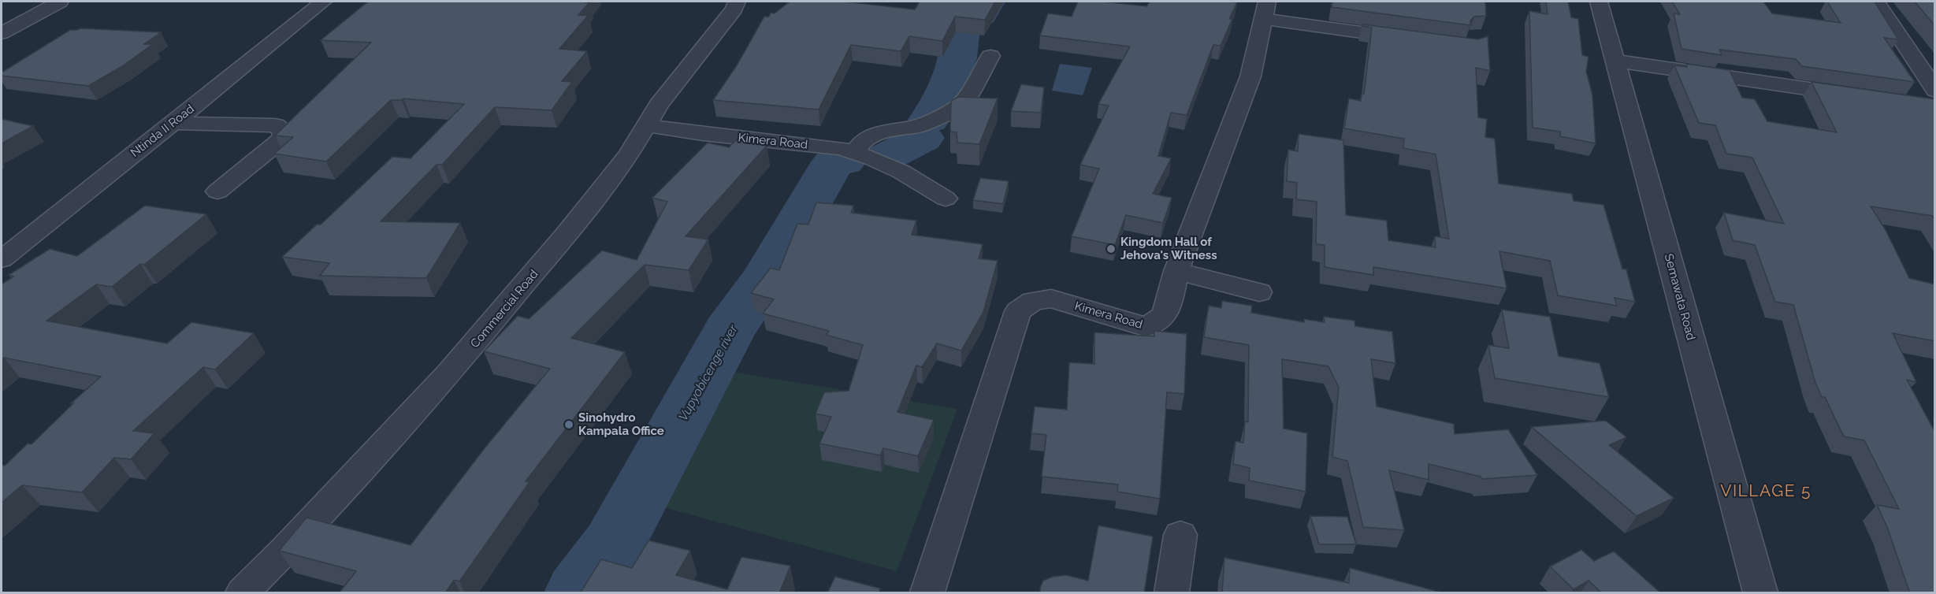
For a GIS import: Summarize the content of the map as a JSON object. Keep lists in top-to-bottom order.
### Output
{
  "streets": {
    "street": [
      "Ntinda II Road",
      "Kimera Road",
      "Semawata Road",
      "Commercial Road"
    ]
  },
  "crossings": [
    ["Kimera Road", "Commercial Road"]
  ],
  "districts": ["VILLAGE 5"],
  "water": ["Vupyobicenge river"],
  "places": ["Kingdom Hall of Jehova's Witness", "Sinohydro Kampala Office"]
}
